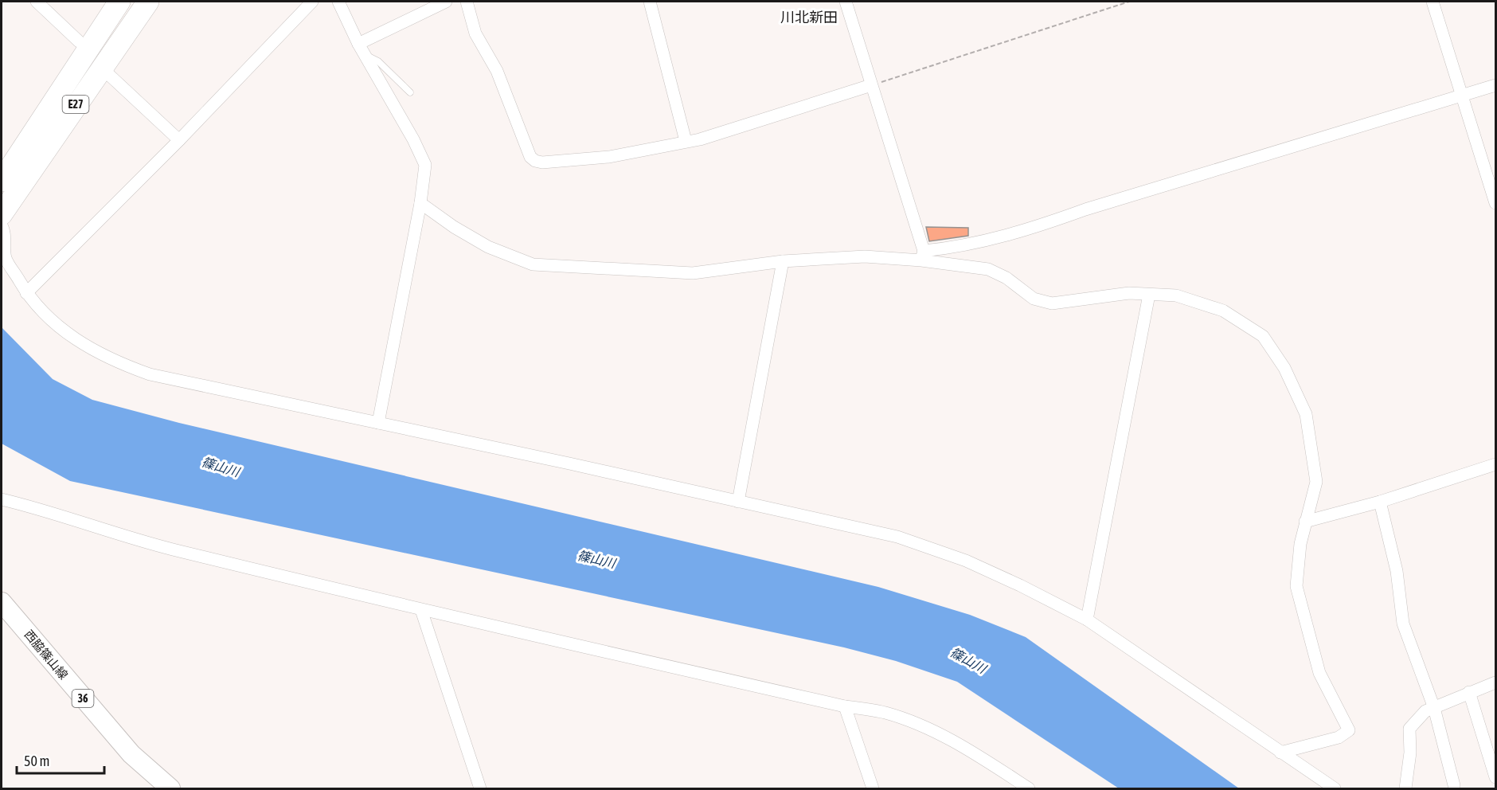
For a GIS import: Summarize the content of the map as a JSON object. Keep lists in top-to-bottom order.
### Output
{
  "streets": {
    "highway": ["E27"],
    "main road": ["西脇篠山線", "36"]
  },
  "districts": ["川北新田"],
  "water": ["篠山川"],
  "scale_bar": "50 m"
}
